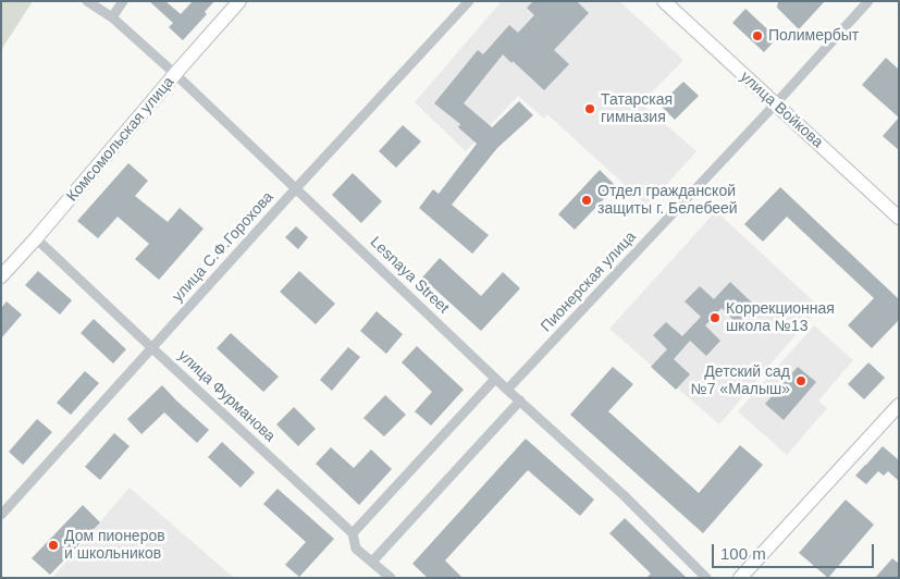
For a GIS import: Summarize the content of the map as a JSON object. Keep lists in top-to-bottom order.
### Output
{
  "streets": {
    "street": [
      "улица Войкова",
      "Комсомольская улица",
      "улица С.Ф.Горохова",
      "Lesnaya Street",
      "Пионерская улица",
      "улица Фурманова"
    ]
  },
  "crossings": [
    ["улица Войкова", "Пионерская улица"],
    ["Комсомольская улица", "Lesnaya Street"],
    ["Комсомольская улица", "улица Фурманова"],
    ["улица С.Ф.Горохова", "Lesnaya Street"],
    ["улица С.Ф.Горохова", "улица Фурманова"],
    ["Lesnaya Street", "Пионерская улица"]
  ],
  "places": [
    "Полимербыт",
    "Татарская гимназия",
    "Отдел гражданской защиты г. Белебеей",
    "Коррекционная школа №13",
    "Детский сад №7 «Малыш»",
    "Дом пионеров и школьников"
  ],
  "scale_bar": "100 m"
}
